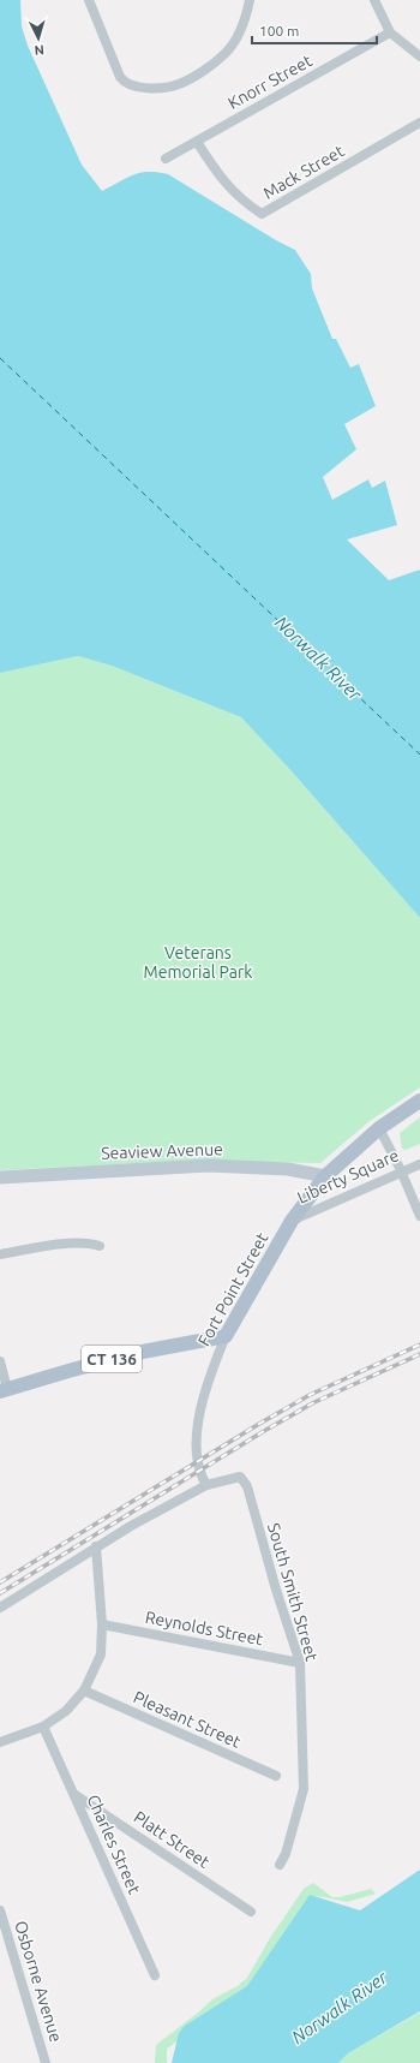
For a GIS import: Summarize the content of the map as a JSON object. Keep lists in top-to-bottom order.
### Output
{
  "streets": {
    "main road": ["Liberty Square", "Fort Point Street", "CT 136"],
    "street": [
      "Knorr Street",
      "Mack Street",
      "Seaview Avenue",
      "South Smith Street",
      "Reynolds Street",
      "Pleasant Street",
      "Platt Street",
      "Charles Street",
      "Osborne Avenue"
    ]
  },
  "crossings": [
    ["Knorr Street", "Mack Street"],
    ["Seaview Avenue", "Liberty Square"],
    ["Seaview Avenue", "Fort Point Street"],
    ["Liberty Square", "Fort Point Street"],
    ["Fort Point Street", "CT 136"],
    ["Fort Point Street", "South Smith Street"],
    ["South Smith Street", "Reynolds Street"],
    ["Platt Street", "Charles Street"]
  ],
  "water": ["Norwalk River"],
  "parks": ["Veterans Memorial Park"],
  "scale_bar": "100 m",
  "north": "bottom"
}
